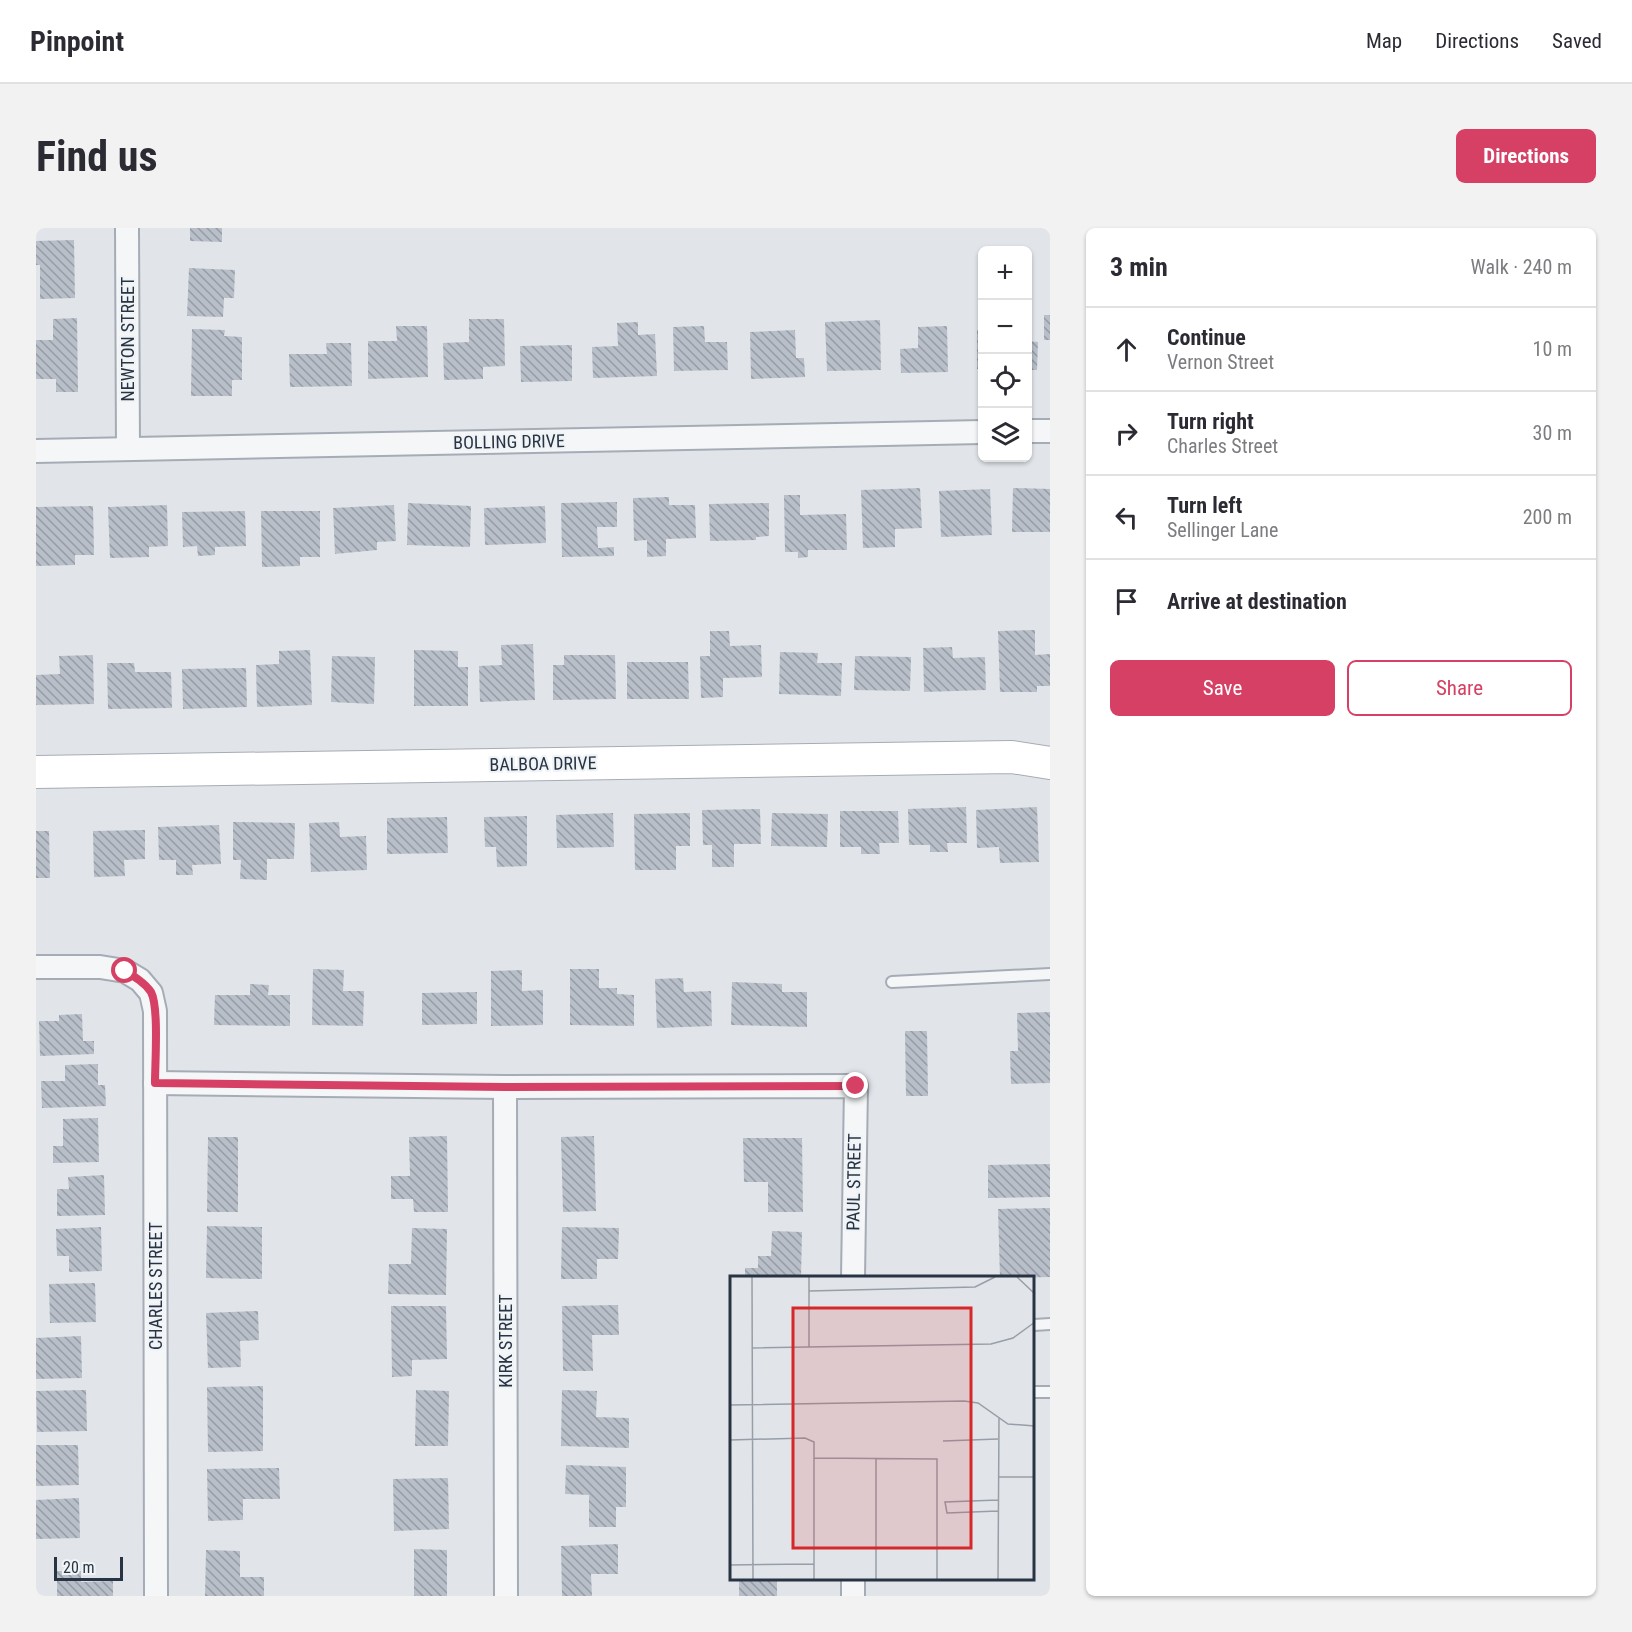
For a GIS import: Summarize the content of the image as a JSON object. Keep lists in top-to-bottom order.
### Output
{
  "streets": {
    "street": [
      "NEWTON STREET",
      "BOLLING DRIVE",
      "BALBOA DRIVE",
      "PAUL STREET",
      "CHARLES STREET",
      "KIRK STREET"
    ]
  },
  "crossings": [
    ["NEWTON STREET", "BOLLING DRIVE"],
    ["PAUL STREET", "KIRK STREET"]
  ],
  "scale_bar": "20 m",
  "page": {
    "header": "Pinpoint",
    "nav": ["Map", "Directions", "Saved"],
    "buttons": [
      "Directions",
      ["Save", "Share"]
    ],
    "title": "Find us",
    "heading": ["3 min", "Walk · 240 m"],
    "map_buttons": ["+", "−"],
    "list": [
      ["Continue", "Vernon Street", "10 m"],
      ["Turn right", "Charles Street", "30 m"],
      ["Turn left", "Sellinger Lane", "200 m"],
      "Arrive at destination"
    ],
    "scale": "20 m"
  }
}
